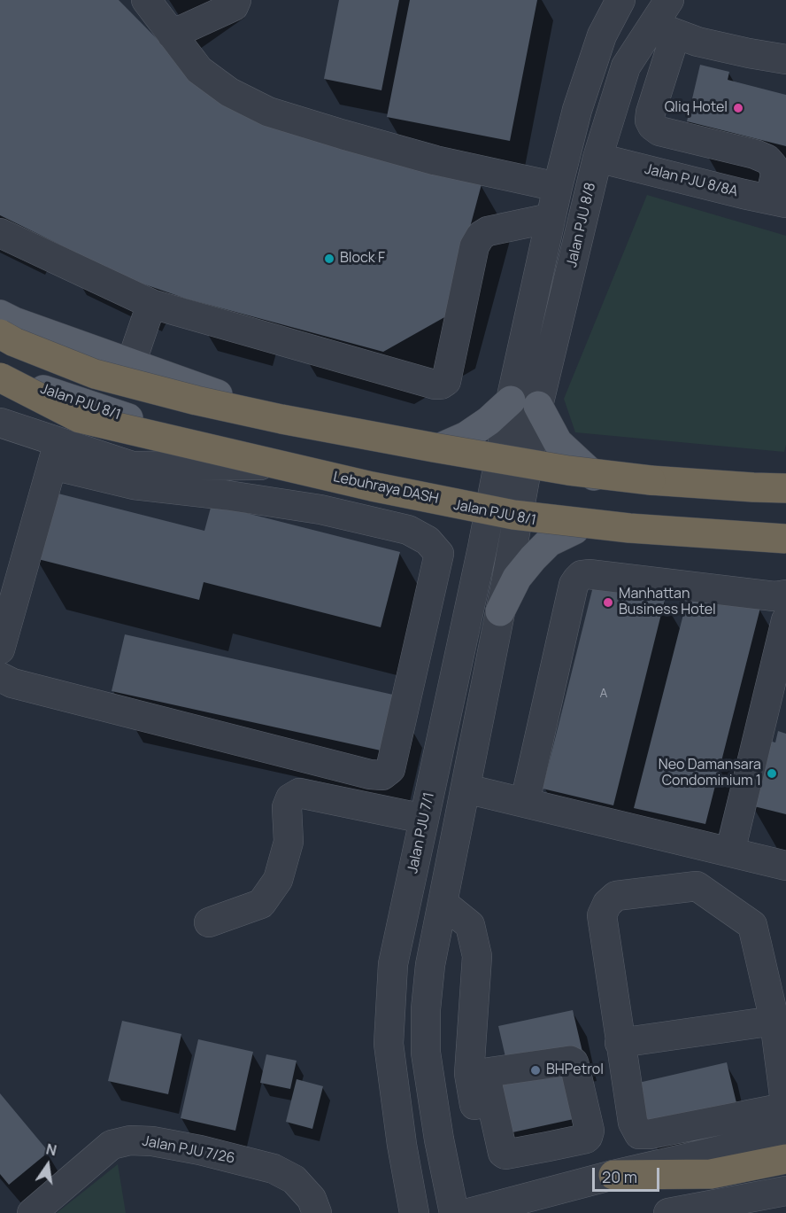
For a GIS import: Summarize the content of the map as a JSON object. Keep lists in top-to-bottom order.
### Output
{
  "streets": {
    "highway": ["Lebuhraya DASH"],
    "main road": ["Jalan PJU 8/1"],
    "street": [
      "Jalan PJU 8/8A",
      "Jalan PJU 8/8",
      "Jalan PJU 7/1",
      "Jalan PJU 7/26"
    ]
  },
  "crossings": [
    ["Jalan PJU 8/8A", "Jalan PJU 8/8"],
    ["Jalan PJU 8/8", "Jalan PJU 7/1"],
    ["Jalan PJU 8/1", "Jalan PJU 7/1"]
  ],
  "places": [
    "Qliq Hotel",
    "Block F",
    "Manhattan Business Hotel",
    "Neo Damansara Condominium 1",
    "BHPetrol"
  ],
  "house_numbers": ["A"],
  "scale_bar": "20 m",
  "north": "top"
}
